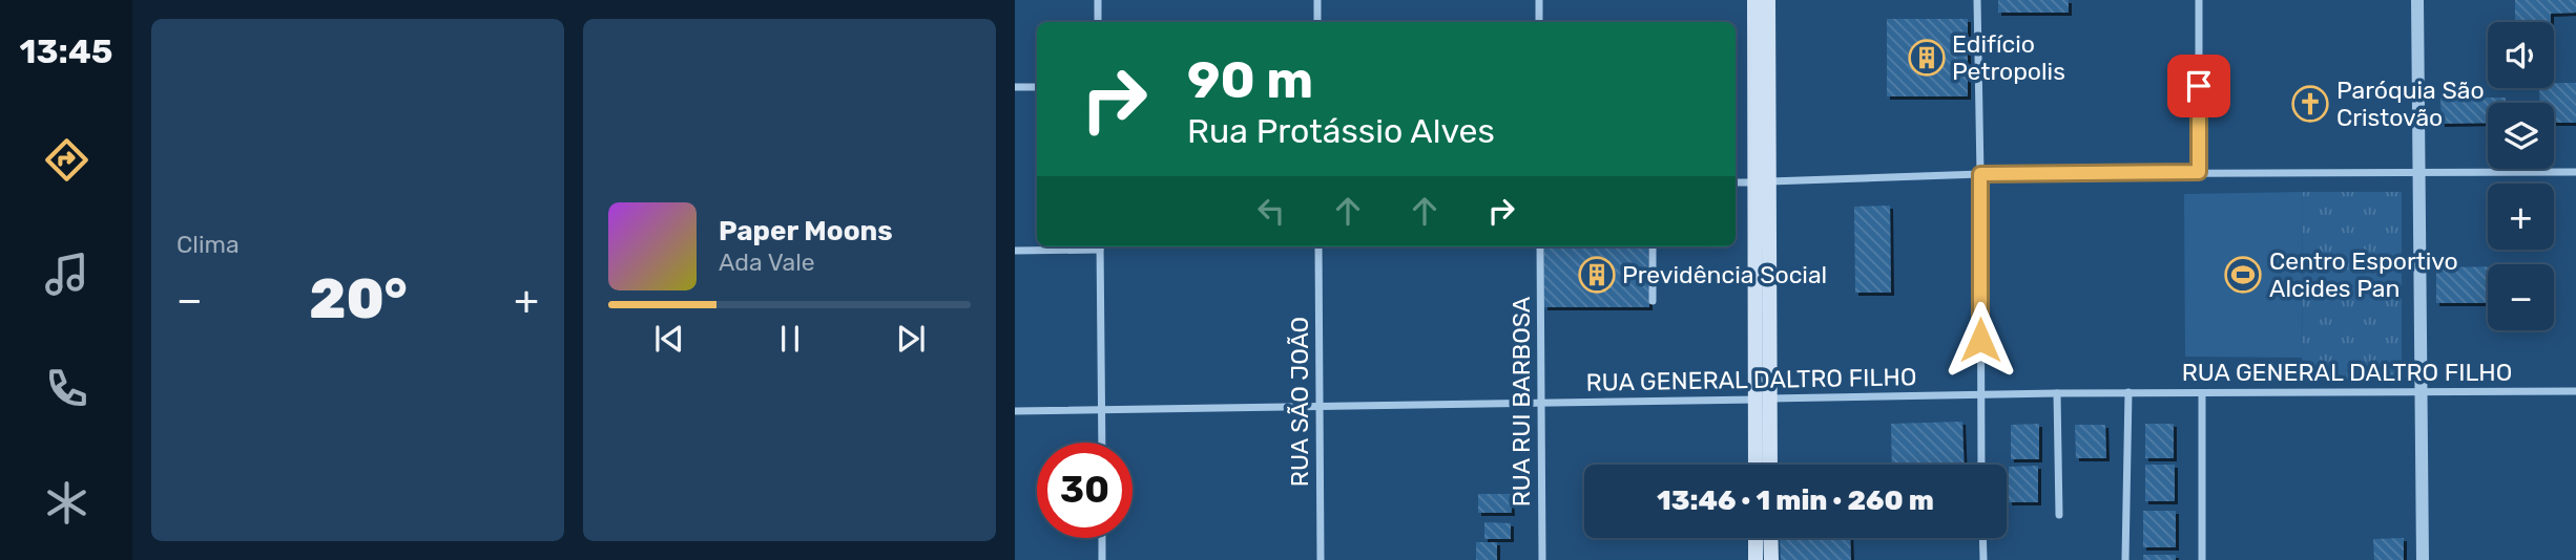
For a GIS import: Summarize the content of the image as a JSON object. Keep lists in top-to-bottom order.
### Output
{
  "streets": {
    "street": ["RUA GENERAL DALTRO FILHO", "RUA SÃO JOÃO", "RUA RUI BARBOSA"]
  },
  "crossings": [
    ["RUA GENERAL DALTRO FILHO", "RUA SÃO JOÃO"],
    ["RUA GENERAL DALTRO FILHO", "RUA RUI BARBOSA"]
  ],
  "places": {
    "building": ["Edifício Petropolis", "Previdência Social"],
    "church": ["Paróquia São Cristovão"],
    "sports": ["Centro Esportivo Alcides Pan"]
  },
  "page": {
    "tabs": "13:45",
    "tile": "Clima",
    "map_buttons": ["+", "−"],
    "turn": ["90 m", "Rua Protássio Alves"],
    "song": ["Paper Moons", "Ada Vale"],
    "heat": ["−", "20°", "+"],
    "limit": "30",
    "trip": "13:46 · 1 min · 260 m"
  }
}
